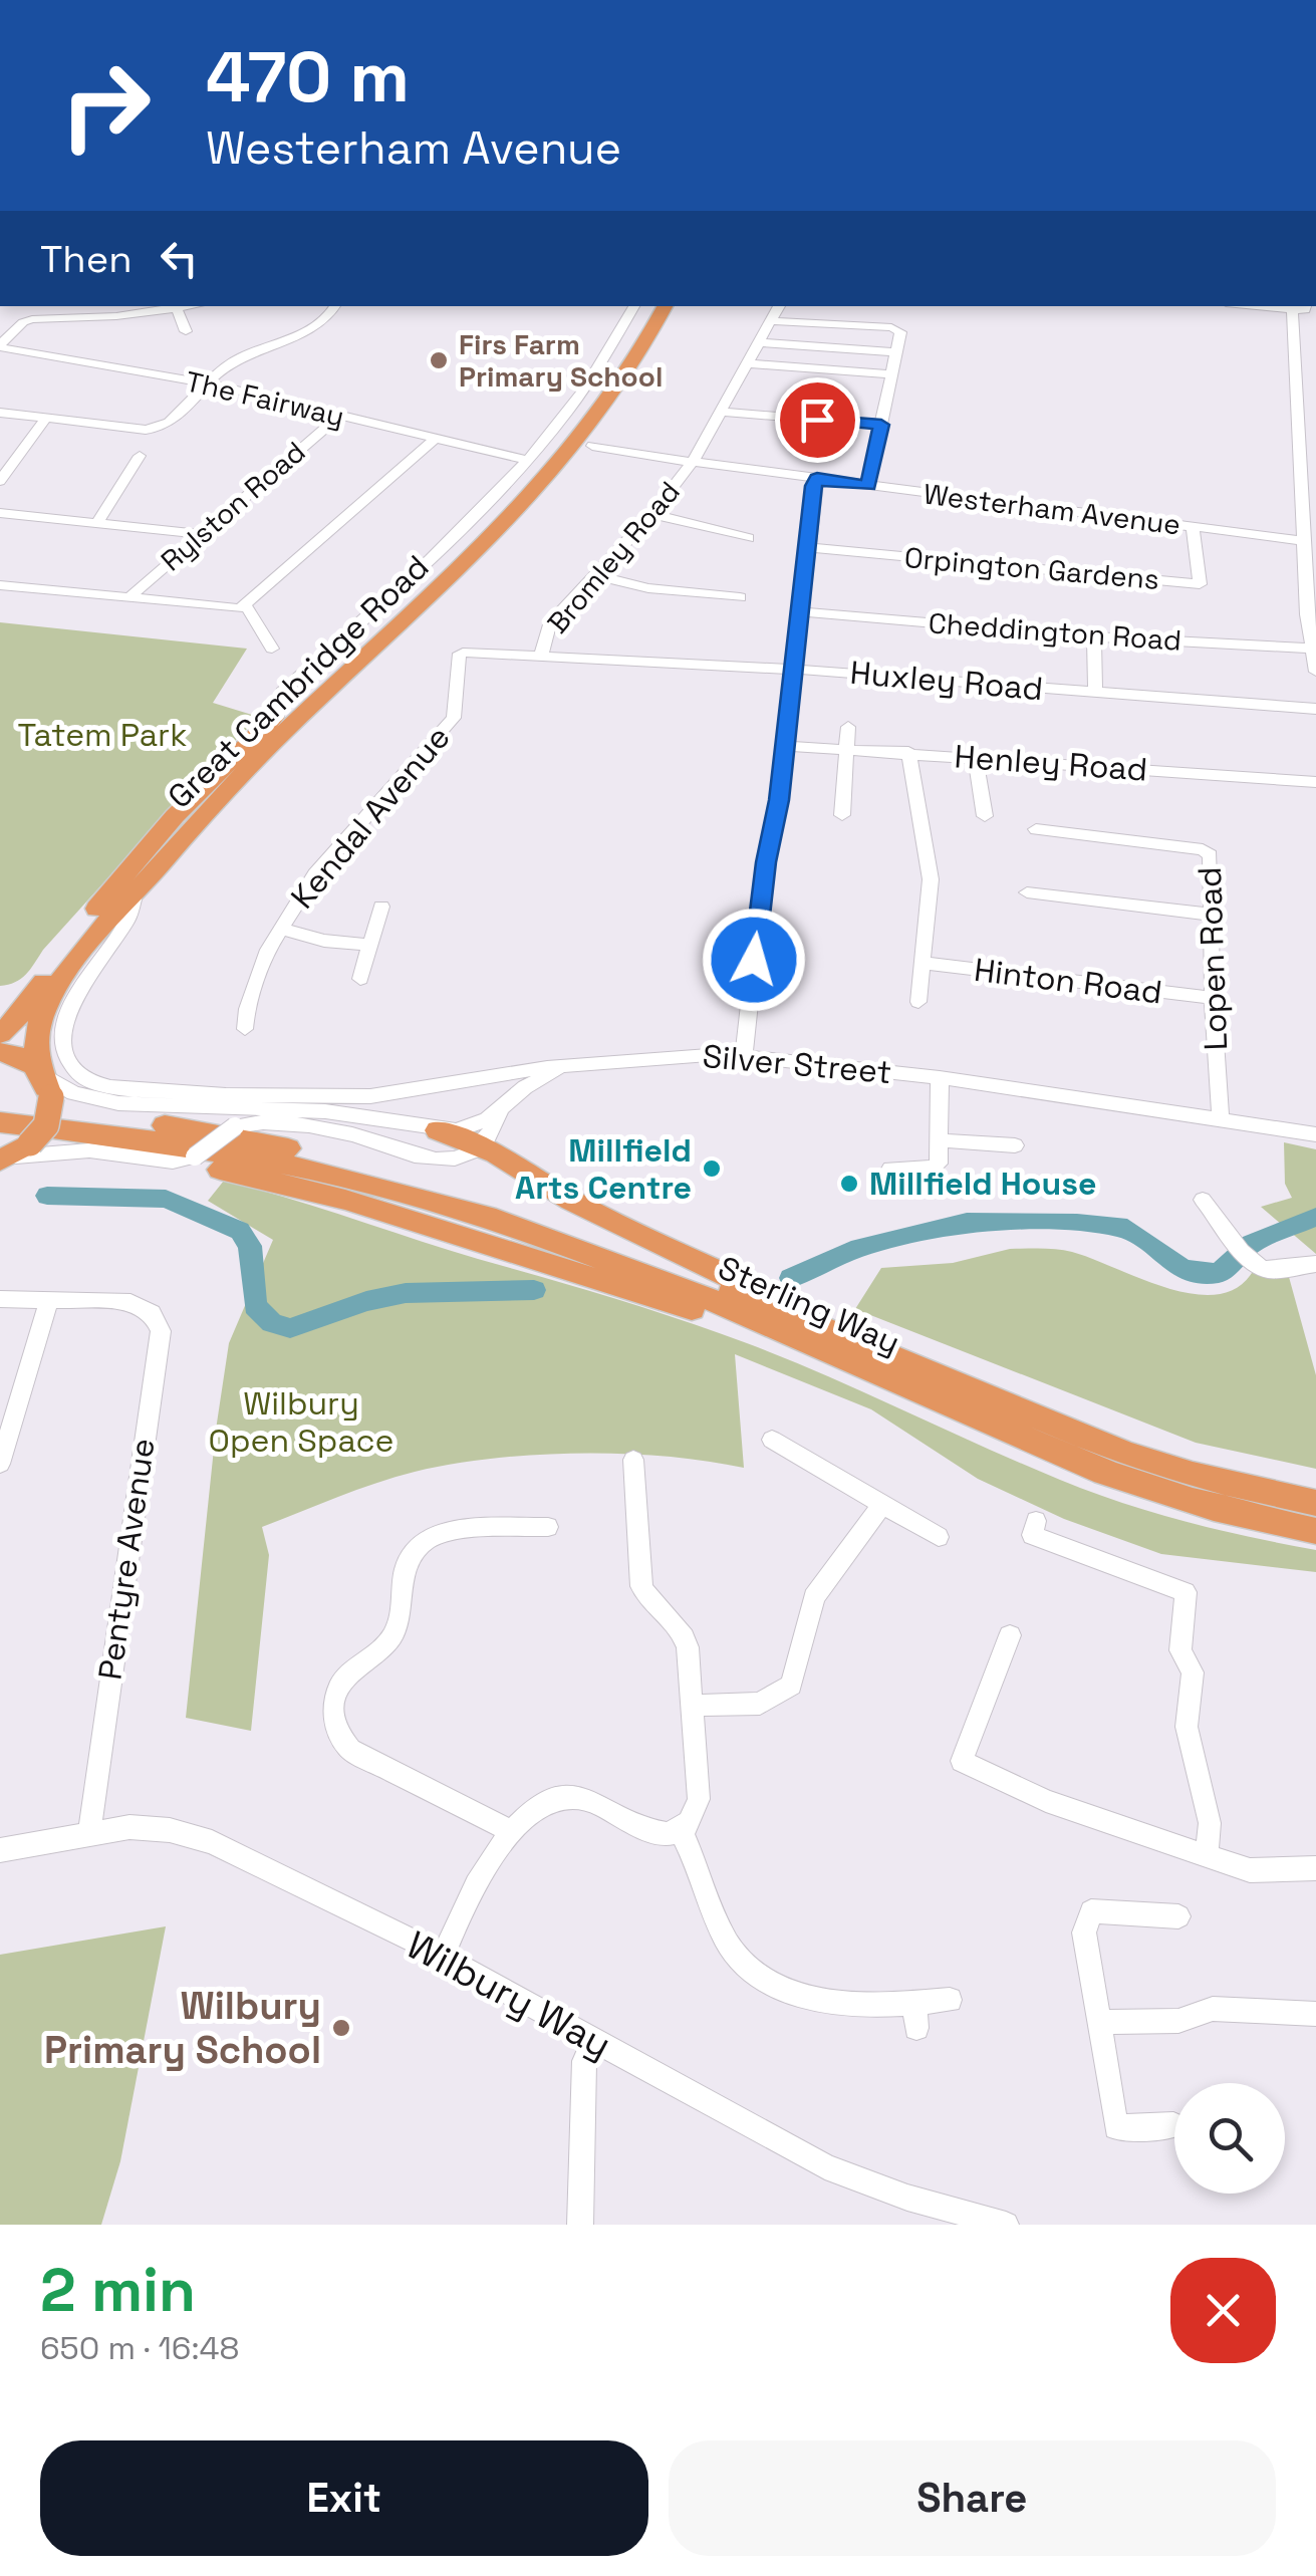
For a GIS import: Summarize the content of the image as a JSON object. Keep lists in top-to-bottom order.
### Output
{
  "streets": {
    "highway": ["Great Cambridge Road", "Sterling Way"],
    "street": [
      "The Fairway",
      "Rylston Road",
      "Westerham Avenue",
      "Bromley Road",
      "Orpington Gardens",
      "Cheddington Road",
      "Huxley Road",
      "Henley Road",
      "Kendal Avenue",
      "Lopen Road",
      "Hinton Road",
      "Silver Street",
      "Pentyre Avenue",
      "Wilbury Way"
    ]
  },
  "crossings": [
    ["The Fairway", "Rylston Road"],
    ["Westerham Avenue", "Bromley Road"],
    ["Westerham Avenue", "Orpington Gardens"],
    ["Westerham Avenue", "Great Cambridge Road"],
    ["Bromley Road", "Huxley Road"],
    ["Huxley Road", "Kendal Avenue"],
    ["Great Cambridge Road", "Silver Street"],
    ["Lopen Road", "Hinton Road"],
    ["Lopen Road", "Silver Street"],
    ["Pentyre Avenue", "Wilbury Way"]
  ],
  "parks": ["Tatem Park", "Wilbury Open Space"],
  "places": [
    "Firs Farm Primary School",
    "Millfield Arts Centre",
    "Millfield House",
    "Wilbury Primary School"
  ],
  "page": {
    "turn": ["470 m", "Westerham Avenue"],
    "then": "Then",
    "heading": ["2 min", "650 m · 16:48"],
    "buttons": ["Exit", "Share"]
  }
}
